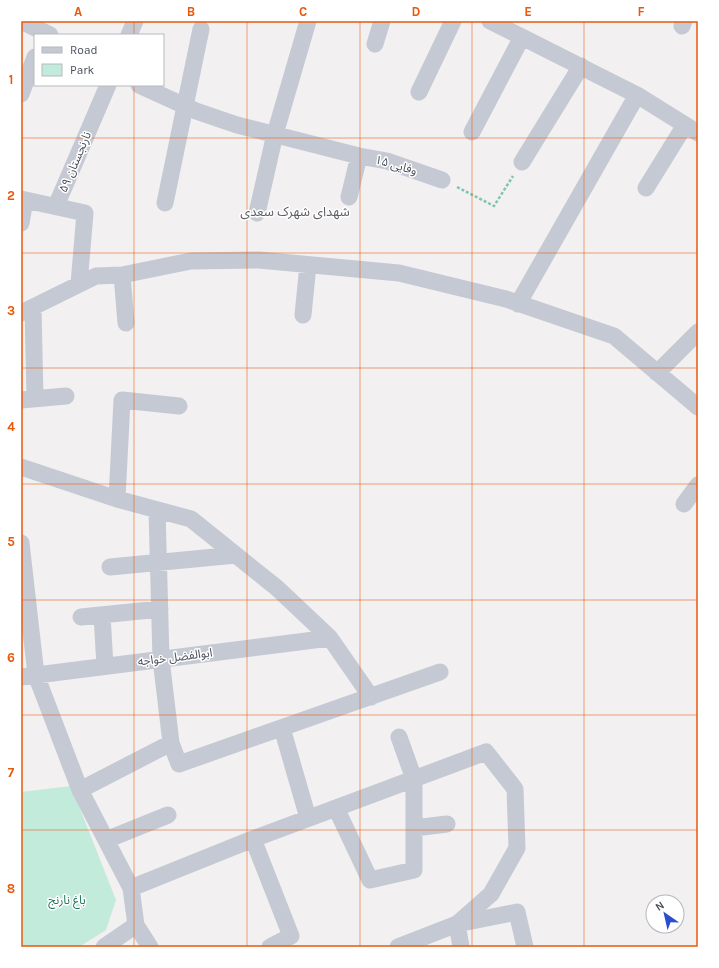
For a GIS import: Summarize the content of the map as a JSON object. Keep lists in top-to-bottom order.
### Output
{
  "streets": {
    "street": ["نارنجستان ۵۹", "وفایی ۱۵", "ابوالفضل خواجه"]
  },
  "districts": ["شهدای شهرک سعدی"],
  "parks": ["باغ نارنج"],
  "legend": ["Road", "Park"],
  "north": "top left",
  "grid": {
    "columns": [
      "A",
      "B",
      "C",
      "D",
      "E",
      "F"
    ],
    "rows": [
      "1",
      "2",
      "3",
      "4",
      "5",
      "6",
      "7",
      "8"
    ]
  }
}
